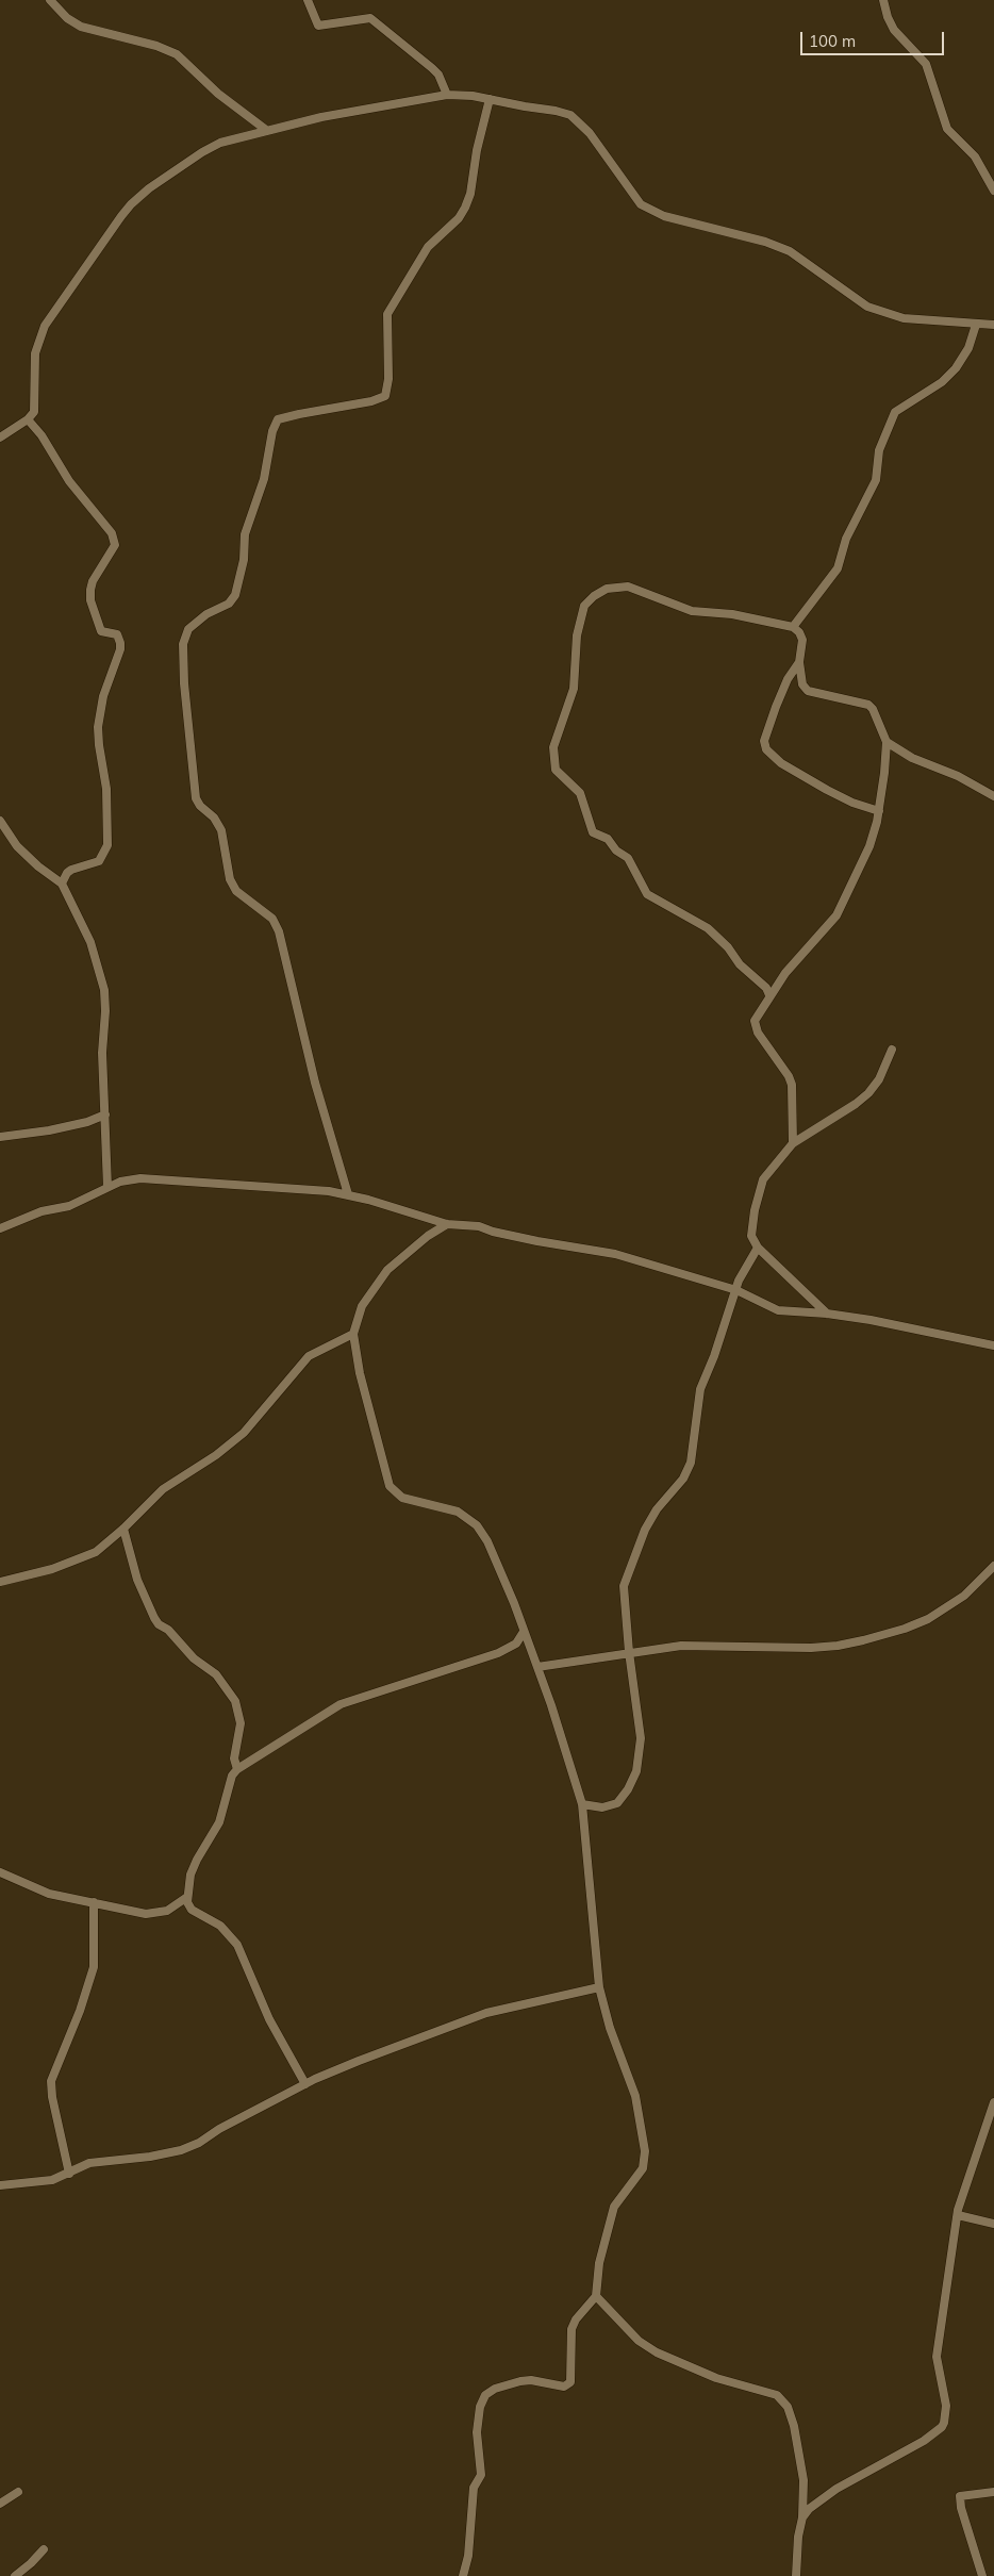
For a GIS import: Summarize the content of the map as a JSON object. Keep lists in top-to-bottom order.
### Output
{
  "scale_bar": "100 m"
}
